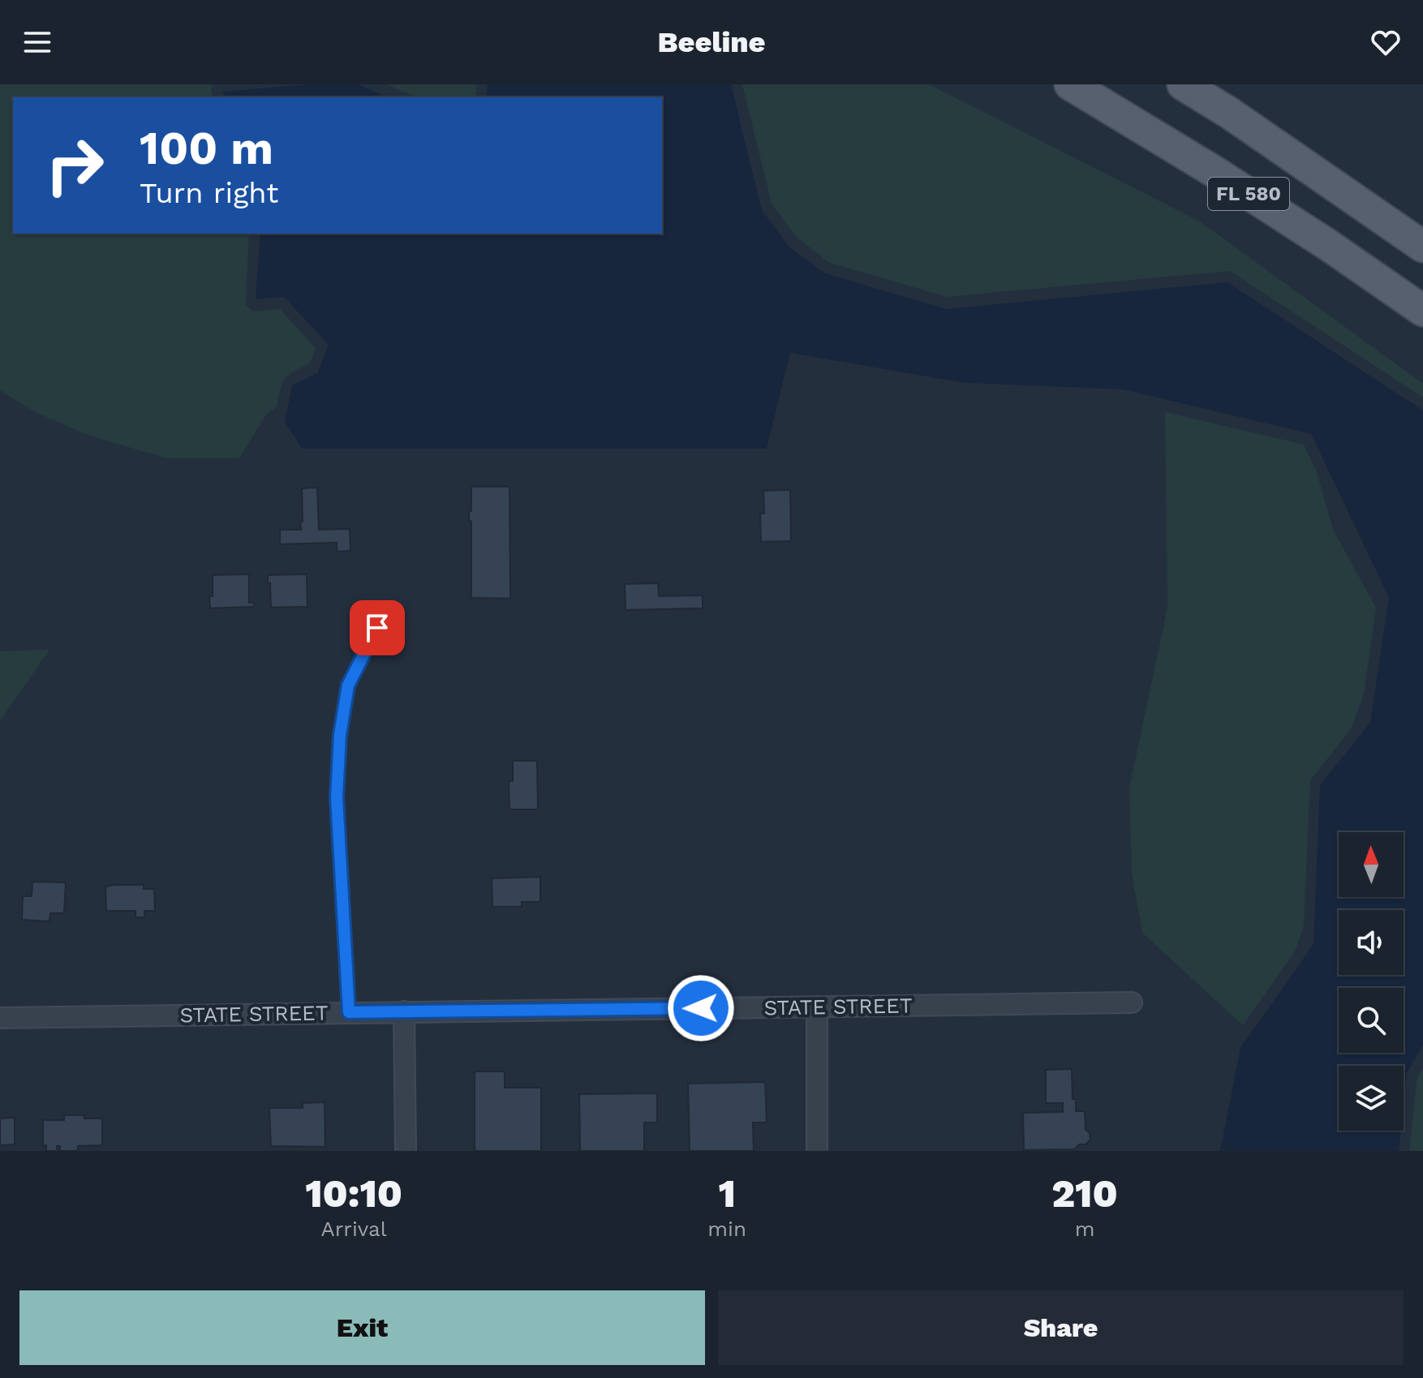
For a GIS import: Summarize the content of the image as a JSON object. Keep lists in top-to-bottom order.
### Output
{
  "streets": {
    "main road": ["FL 580"],
    "street": ["STATE STREET"]
  },
  "north": "top",
  "page": {
    "header": "Beeline",
    "turn": ["100 m", "Turn right"],
    "eta": [
      "10:10",
      "Arrival",
      "1",
      "min",
      "210",
      "m"
    ],
    "buttons": ["Exit", "Share"]
  }
}
